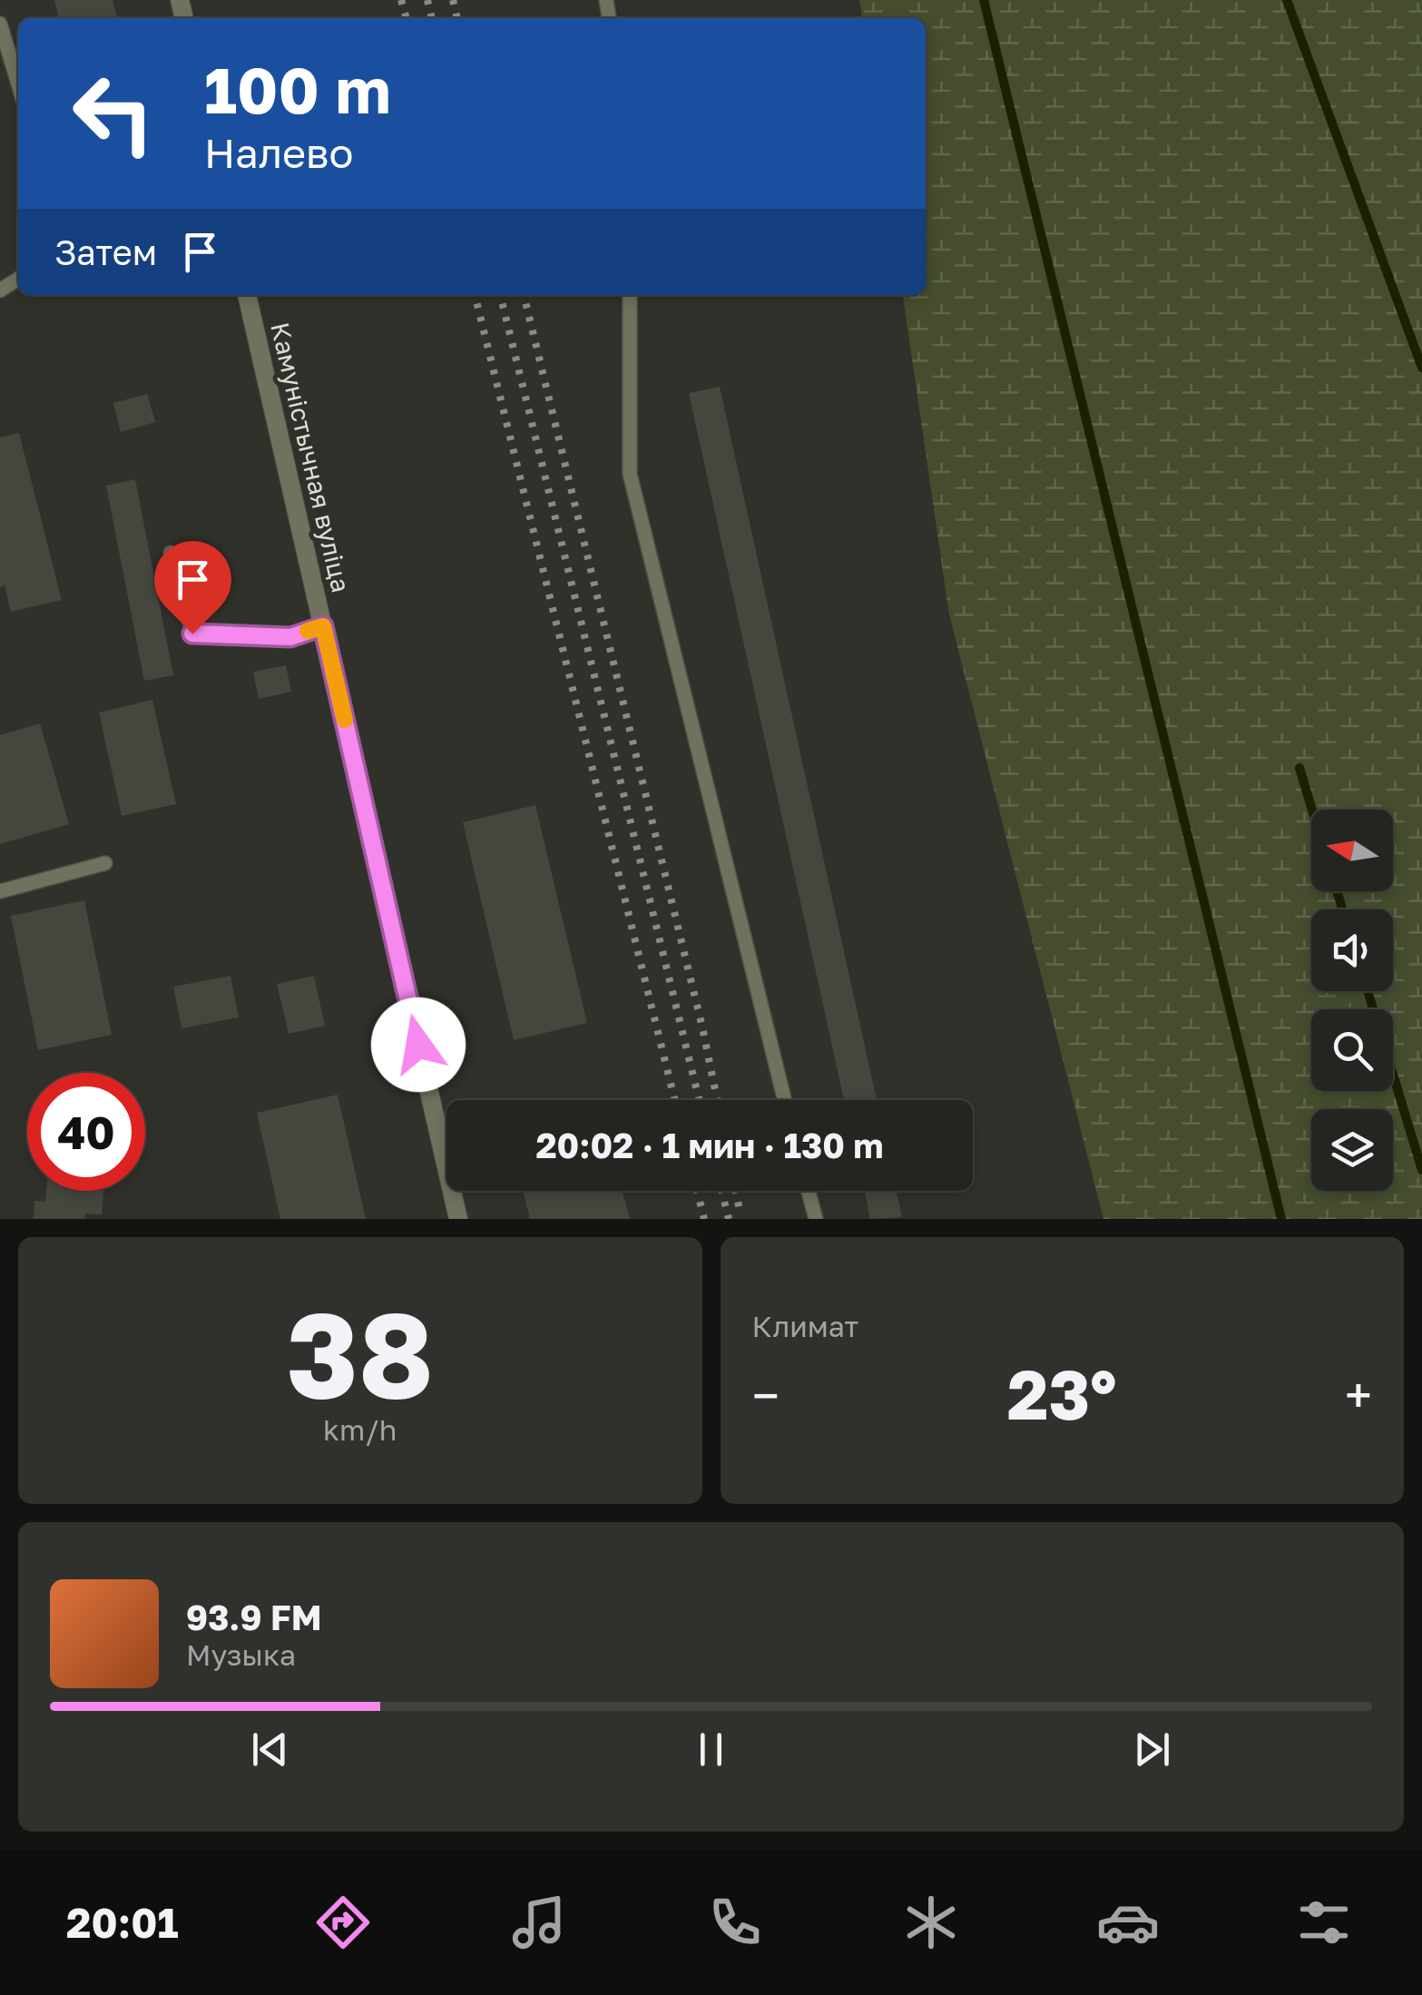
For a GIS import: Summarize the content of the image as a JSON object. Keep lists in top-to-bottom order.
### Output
{
  "streets": {
    "street": ["Камуністычная вуліца"]
  },
  "north": "left",
  "page": {
    "turn": ["100 m", "Налево"],
    "then": "Затем",
    "limit": "40",
    "trip": "20:02 · 1 мин · 130 m",
    "tile": [
      ["38", "km/h"],
      "Климат"
    ],
    "heat": ["−", "23°", "+"],
    "song": ["93.9 FM", "Музыка"],
    "tabs": "20:01"
  }
}
